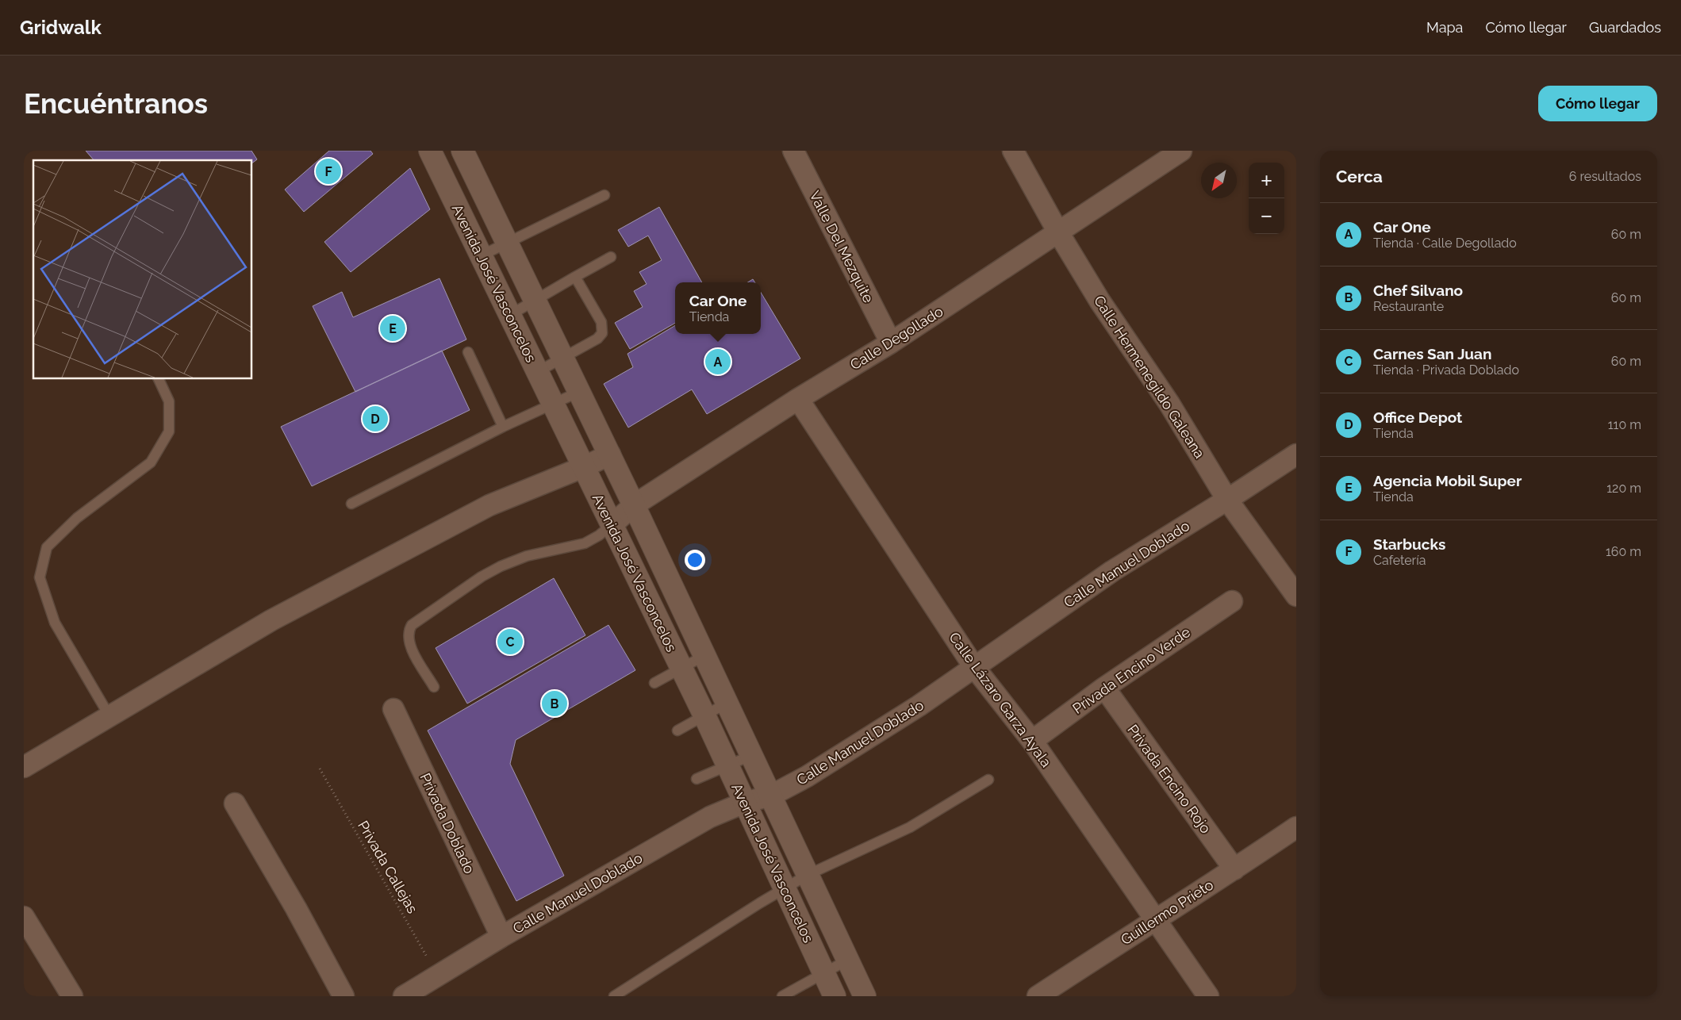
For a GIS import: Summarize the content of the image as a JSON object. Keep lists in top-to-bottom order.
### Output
{
  "streets": {
    "main road": ["Avenida José Vasconcelos"],
    "street": [
      "Valle Del Mezquite",
      "Calle Degollado",
      "Calle Hermenegildo Galeana",
      "Calle Manuel Doblado",
      "Privada Encino Verde",
      "Calle Lázaro Garza Ayala",
      "Privada Encino Rojo",
      "Privada Doblado",
      "Guillermo Prieto"
    ],
    "path": ["Privada Callejas"]
  },
  "crossings": [
    ["Valle Del Mezquite", "Calle Degollado"],
    ["Avenida José Vasconcelos", "Calle Degollado"],
    ["Avenida José Vasconcelos", "Calle Manuel Doblado"],
    ["Calle Degollado", "Calle Hermenegildo Galeana"],
    ["Calle Degollado", "Calle Lázaro Garza Ayala"],
    ["Calle Hermenegildo Galeana", "Calle Manuel Doblado"],
    ["Calle Manuel Doblado", "Calle Lázaro Garza Ayala"],
    ["Calle Manuel Doblado", "Privada Doblado"],
    ["Calle Manuel Doblado", "Privada Callejas"],
    ["Privada Encino Verde", "Calle Lázaro Garza Ayala"],
    ["Privada Encino Verde", "Privada Encino Rojo"],
    ["Calle Lázaro Garza Ayala", "Guillermo Prieto"],
    ["Privada Encino Rojo", "Guillermo Prieto"]
  ],
  "north": "bottom left",
  "page": {
    "header": "Gridwalk",
    "nav": ["Mapa", "Cómo llegar", "Guardados"],
    "buttons": "Cómo llegar",
    "title": "Encuéntranos",
    "heading": ["Cerca", "6 resultados"],
    "pins": [
      "F",
      "E",
      "A",
      "D",
      "C",
      "B"
    ],
    "map_buttons": ["+", "−"],
    "list": [
      {
        "mark": "A",
        "name": "Car One",
        "note": "Tienda · Calle Degollado",
        "value": "60 m"
      },
      {
        "mark": "B",
        "name": "Chef Silvano",
        "note": "Restaurante",
        "value": "60 m"
      },
      {
        "mark": "C",
        "name": "Carnes San Juan",
        "note": "Tienda · Privada Doblado",
        "value": "60 m"
      },
      {
        "mark": "D",
        "name": "Office Depot",
        "note": "Tienda",
        "value": "110 m"
      },
      {
        "mark": "E",
        "name": "Agencia Mobil Super",
        "note": "Tienda",
        "value": "120 m"
      },
      {
        "mark": "F",
        "name": "Starbucks",
        "note": "Cafetería",
        "value": "160 m"
      }
    ],
    "popup": ["Car One", "Tienda"]
  }
}
